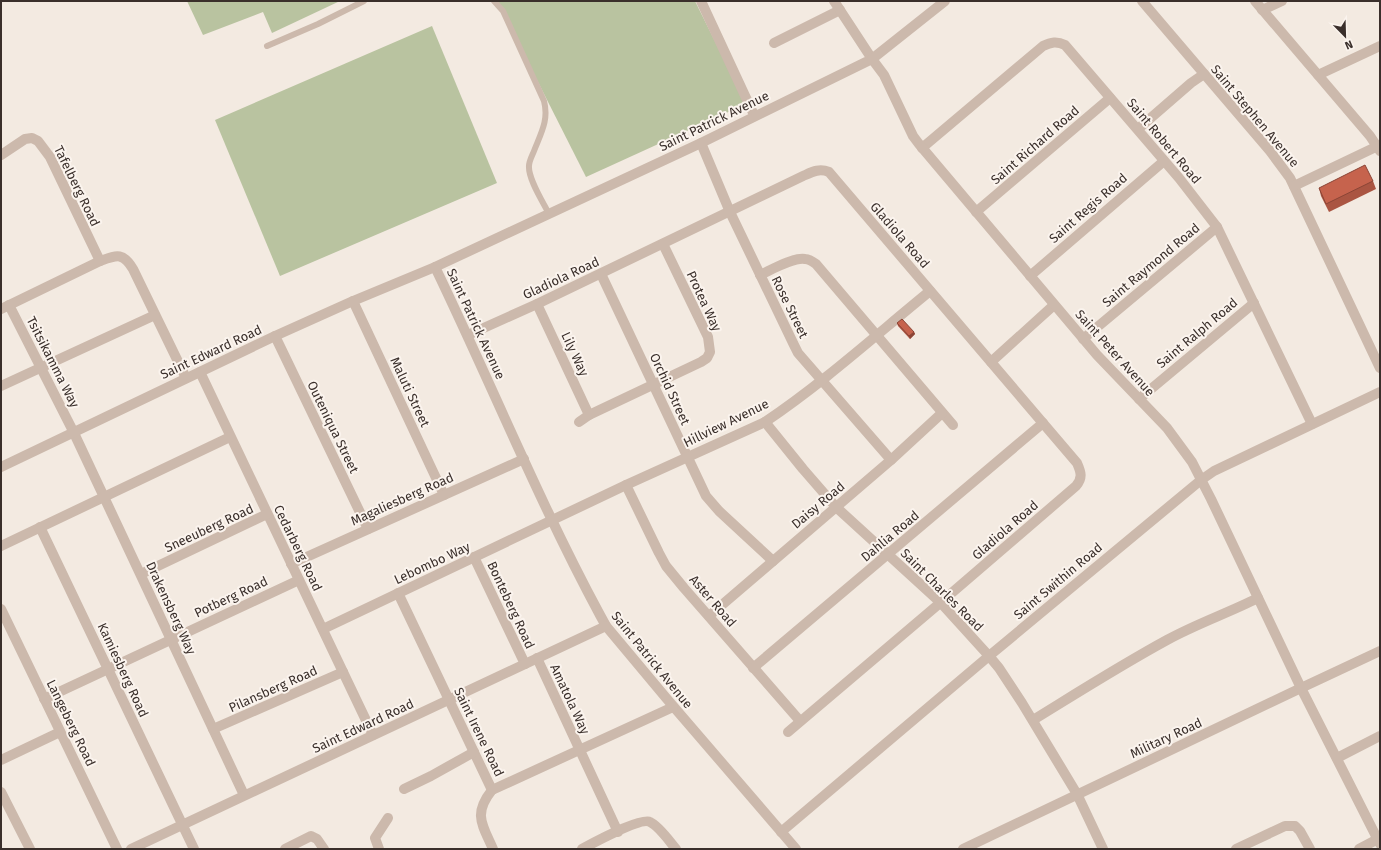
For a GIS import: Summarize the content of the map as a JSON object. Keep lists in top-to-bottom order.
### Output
{
  "streets": {
    "street": [
      "Saint Stephen Avenue",
      "Saint Patrick Avenue",
      "Saint Robert Road",
      "Saint Richard Road",
      "Tafelberg Road",
      "Saint Regis Road",
      "Gladiola Road",
      "Saint Raymond Road",
      "Protea Way",
      "Rose Street",
      "Saint Ralph Road",
      "Saint Edward Road",
      "Saint Peter Avenue",
      "Lily Way",
      "Tsitsikamma Way",
      "Orchid Street",
      "Maluti Street",
      "Hillview Avenue",
      "Outeniqua Street",
      "Magaliesberg Road",
      "Daisy Road",
      "Sneeuberg Road",
      "Dahlia Road",
      "Cedarberg Road",
      "Lebombo Way",
      "Saint Swithin Road",
      "Saint Charles Road",
      "Potberg Road",
      "Aster Road",
      "Bonteberg Road",
      "Drakensberg Way",
      "Kamiesberg Road",
      "Pilansberg Road",
      "Amatola Way",
      "Langeberg Road",
      "Saint Irene Road",
      "Military Road"
    ]
  },
  "crossings": [
    ["Saint Patrick Avenue", "Gladiola Road"],
    ["Saint Patrick Avenue", "Rose Street"],
    ["Saint Patrick Avenue", "Saint Edward Road"],
    ["Saint Patrick Avenue", "Saint Peter Avenue"],
    ["Saint Patrick Avenue", "Hillview Avenue"],
    ["Saint Patrick Avenue", "Magaliesberg Road"],
    ["Saint Patrick Avenue", "Lebombo Way"],
    ["Saint Patrick Avenue", "Saint Swithin Road"],
    ["Saint Patrick Avenue", "Saint Irene Road"],
    ["Saint Robert Road", "Saint Richard Road"],
    ["Saint Robert Road", "Saint Regis Road"],
    ["Saint Robert Road", "Saint Raymond Road"],
    ["Saint Robert Road", "Saint Ralph Road"],
    ["Saint Robert Road", "Saint Peter Avenue"],
    ["Saint Robert Road", "Saint Swithin Road"],
    ["Saint Richard Road", "Saint Peter Avenue"],
    ["Saint Regis Road", "Saint Peter Avenue"],
    ["Gladiola Road", "Protea Way"],
    ["Gladiola Road", "Rose Street"],
    ["Gladiola Road", "Lily Way"],
    ["Gladiola Road", "Orchid Street"],
    ["Gladiola Road", "Hillview Avenue"],
    ["Gladiola Road", "Dahlia Road"],
    ["Gladiola Road", "Saint Charles Road"],
    ["Saint Raymond Road", "Saint Peter Avenue"],
    ["Protea Way", "Orchid Street"],
    ["Rose Street", "Hillview Avenue"],
    ["Rose Street", "Daisy Road"],
    ["Saint Ralph Road", "Saint Peter Avenue"],
    ["Saint Edward Road", "Tsitsikamma Way"],
    ["Saint Edward Road", "Maluti Street"],
    ["Saint Edward Road", "Outeniqua Street"],
    ["Saint Edward Road", "Cedarberg Road"],
    ["Saint Edward Road", "Bonteberg Road"],
    ["Saint Edward Road", "Drakensberg Way"],
    ["Saint Edward Road", "Kamiesberg Road"],
    ["Saint Edward Road", "Amatola Way"],
    ["Saint Edward Road", "Saint Irene Road"],
    ["Saint Peter Avenue", "Saint Swithin Road"],
    ["Saint Peter Avenue", "Military Road"],
    ["Tsitsikamma Way", "Drakensberg Way"],
    ["Orchid Street", "Hillview Avenue"],
    ["Orchid Street", "Daisy Road"],
    ["Maluti Street", "Magaliesberg Road"],
    ["Hillview Avenue", "Lebombo Way"],
    ["Hillview Avenue", "Saint Charles Road"],
    ["Hillview Avenue", "Aster Road"],
    ["Outeniqua Street", "Magaliesberg Road"],
    ["Magaliesberg Road", "Cedarberg Road"],
    ["Daisy Road", "Saint Charles Road"],
    ["Daisy Road", "Aster Road"],
    ["Sneeuberg Road", "Cedarberg Road"],
    ["Sneeuberg Road", "Drakensberg Way"],
    ["Dahlia Road", "Saint Charles Road"],
    ["Dahlia Road", "Aster Road"],
    ["Cedarberg Road", "Lebombo Way"],
    ["Cedarberg Road", "Potberg Road"],
    ["Cedarberg Road", "Pilansberg Road"],
    ["Lebombo Way", "Bonteberg Road"],
    ["Lebombo Way", "Saint Irene Road"],
    ["Saint Swithin Road", "Saint Charles Road"],
    ["Saint Charles Road", "Military Road"],
    ["Potberg Road", "Drakensberg Way"],
    ["Potberg Road", "Kamiesberg Road"],
    ["Potberg Road", "Langeberg Road"],
    ["Drakensberg Way", "Pilansberg Road"],
    ["Amatola Way", "Saint Irene Road"]
  ],
  "north": "bottom right"
}
